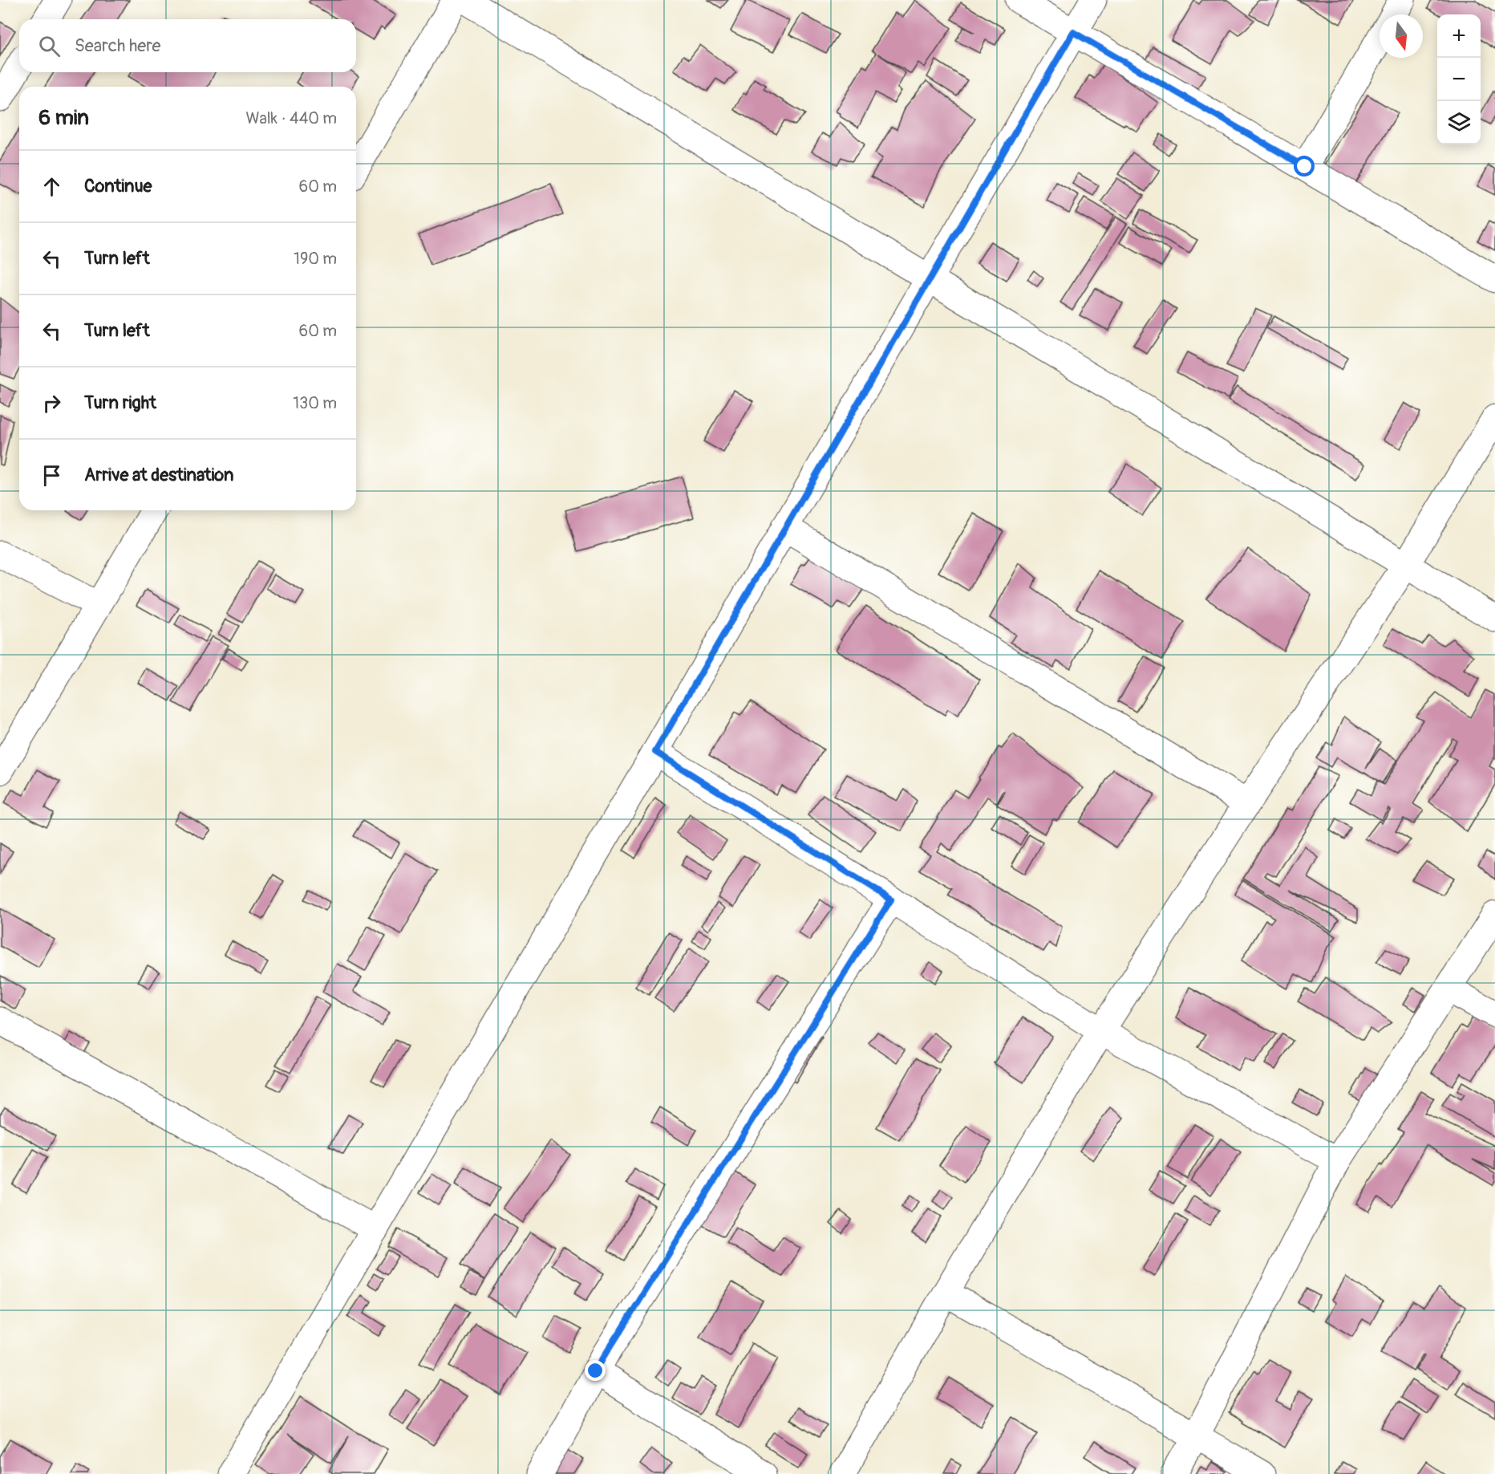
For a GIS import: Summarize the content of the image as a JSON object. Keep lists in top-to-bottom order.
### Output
{
  "north": "bottom",
  "page": {
    "map_buttons": ["+", "−"],
    "search": "Search here",
    "heading": ["6 min", "Walk · 440 m"],
    "list": [
      ["Continue", "60 m"],
      ["Turn left", "190 m"],
      ["Turn left", "60 m"],
      ["Turn right", "130 m"],
      "Arrive at destination"
    ]
  }
}
